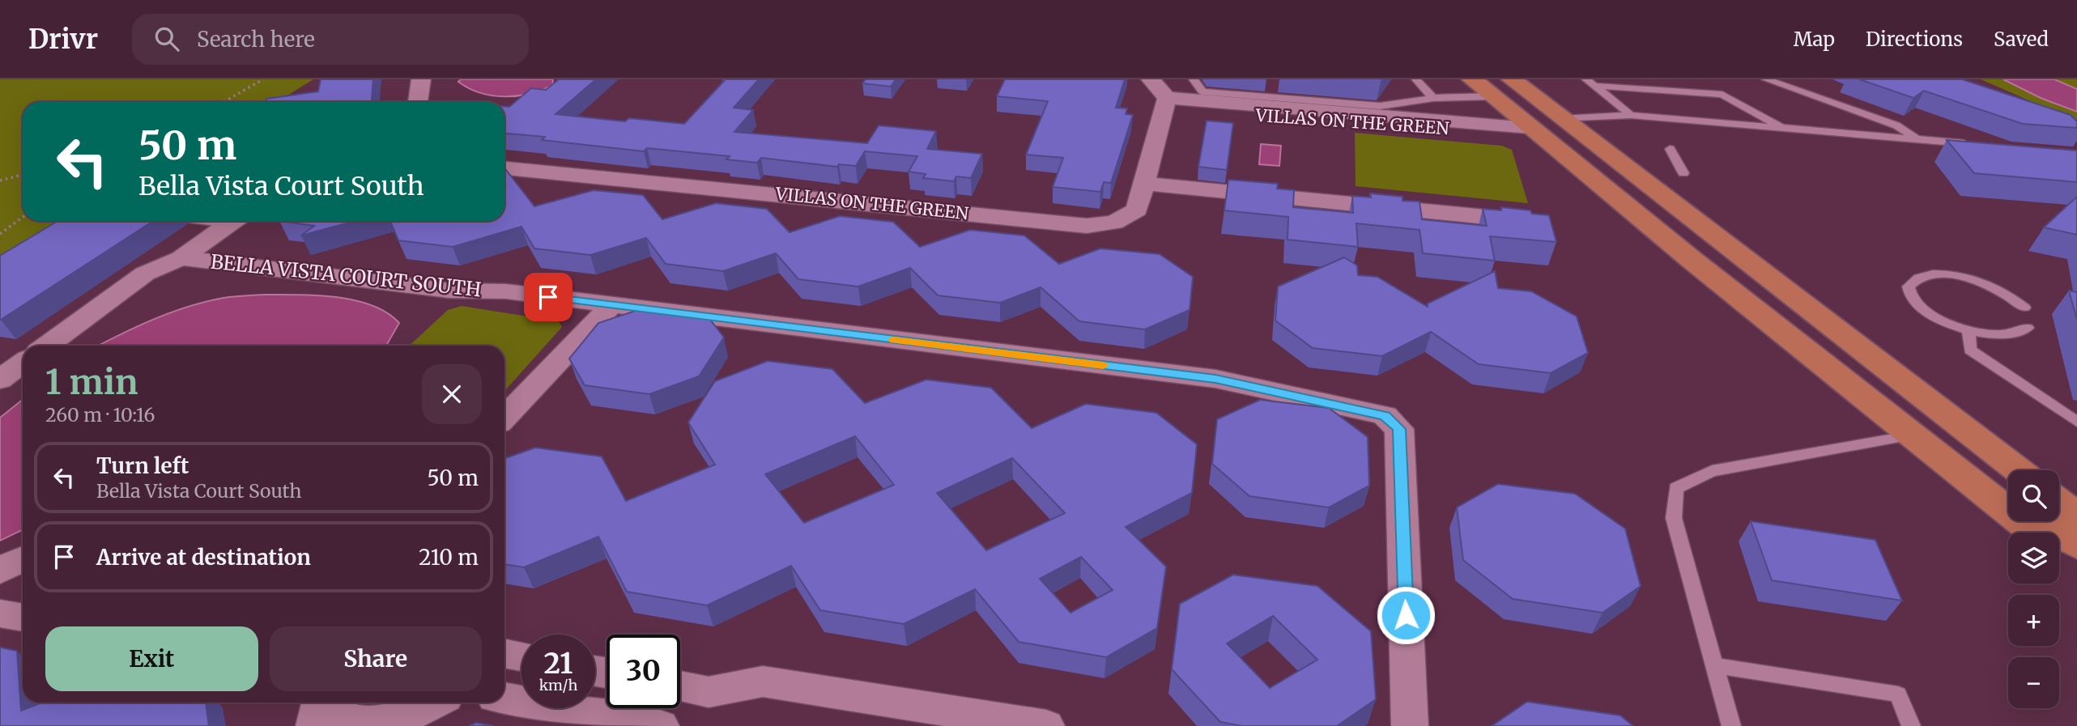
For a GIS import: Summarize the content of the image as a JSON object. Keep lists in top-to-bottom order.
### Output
{
  "streets": {
    "street": ["VILLAS ON THE GREEN", "BELLA VISTA COURT SOUTH"]
  },
  "page": {
    "header": "Drivr",
    "search": "Search here",
    "nav": ["Map", "Directions", "Saved"],
    "turn": ["50 m", "Bella Vista Court South"],
    "heading": ["1 min", "260 m · 10:16"],
    "list": [
      {
        "name": "Turn left",
        "note": "Bella Vista Court South",
        "value": "50 m"
      },
      {
        "name": "Arrive at destination",
        "value": "210 m"
      }
    ],
    "map_buttons": ["+", "−"],
    "buttons": ["Exit", "Share"],
    "speed": "21 km/h",
    "limit": "30"
  }
}
